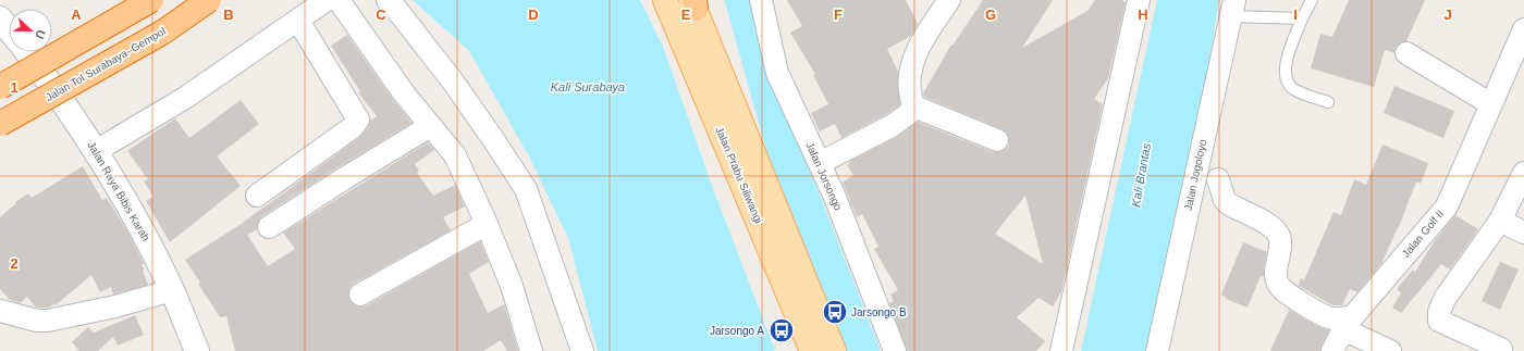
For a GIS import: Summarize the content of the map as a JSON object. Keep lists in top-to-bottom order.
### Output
{
  "streets": {
    "highway": ["Jalan Tol Surabaya–Gempol"],
    "main road": ["Jalan Prabu Siliwangi", "Jalan Raya Bibis Karah"],
    "street": ["Jalan Jogoloyo", "Jalan Jorsongo", "Jalan Golf II"]
  },
  "water": ["Kali Surabaya", "Kali Brantas"],
  "places": {
    "bus stop": ["Jarsongo B", "Jarsongo A"]
  },
  "north": "right",
  "grid": {
    "columns": [
      "A",
      "B",
      "C",
      "D",
      "E",
      "F",
      "G",
      "H",
      "I",
      "J"
    ],
    "rows": ["1", "2"]
  }
}
